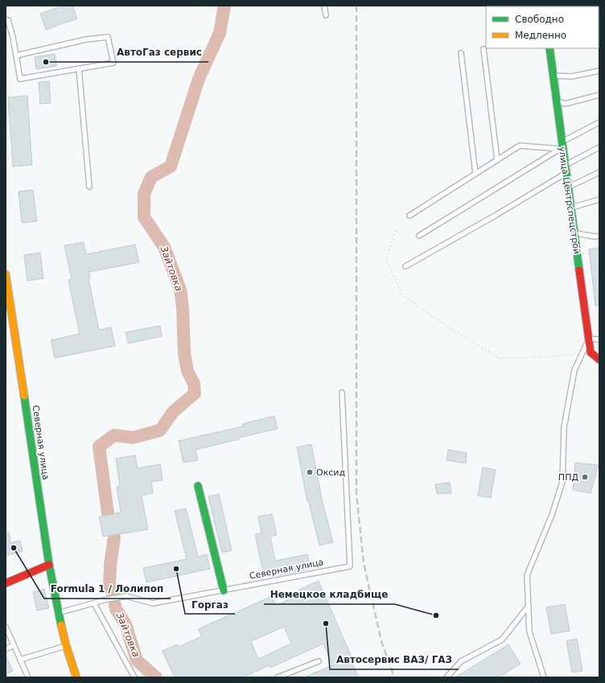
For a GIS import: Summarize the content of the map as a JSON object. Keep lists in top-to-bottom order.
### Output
{
  "streets": {
    "street": ["улица Центрспецстрой", "Северная улица"]
  },
  "water": ["Зайтовка"],
  "places": [
    "АвтоГаз сервис",
    "Оксид",
    "ППД",
    "Formula 1 / Лолипоп",
    "Горгаз",
    "Немецкое кладбище",
    "Автосервис ВАЗ/ ГАЗ"
  ],
  "legend": ["Свободно", "Медленно"]
}
